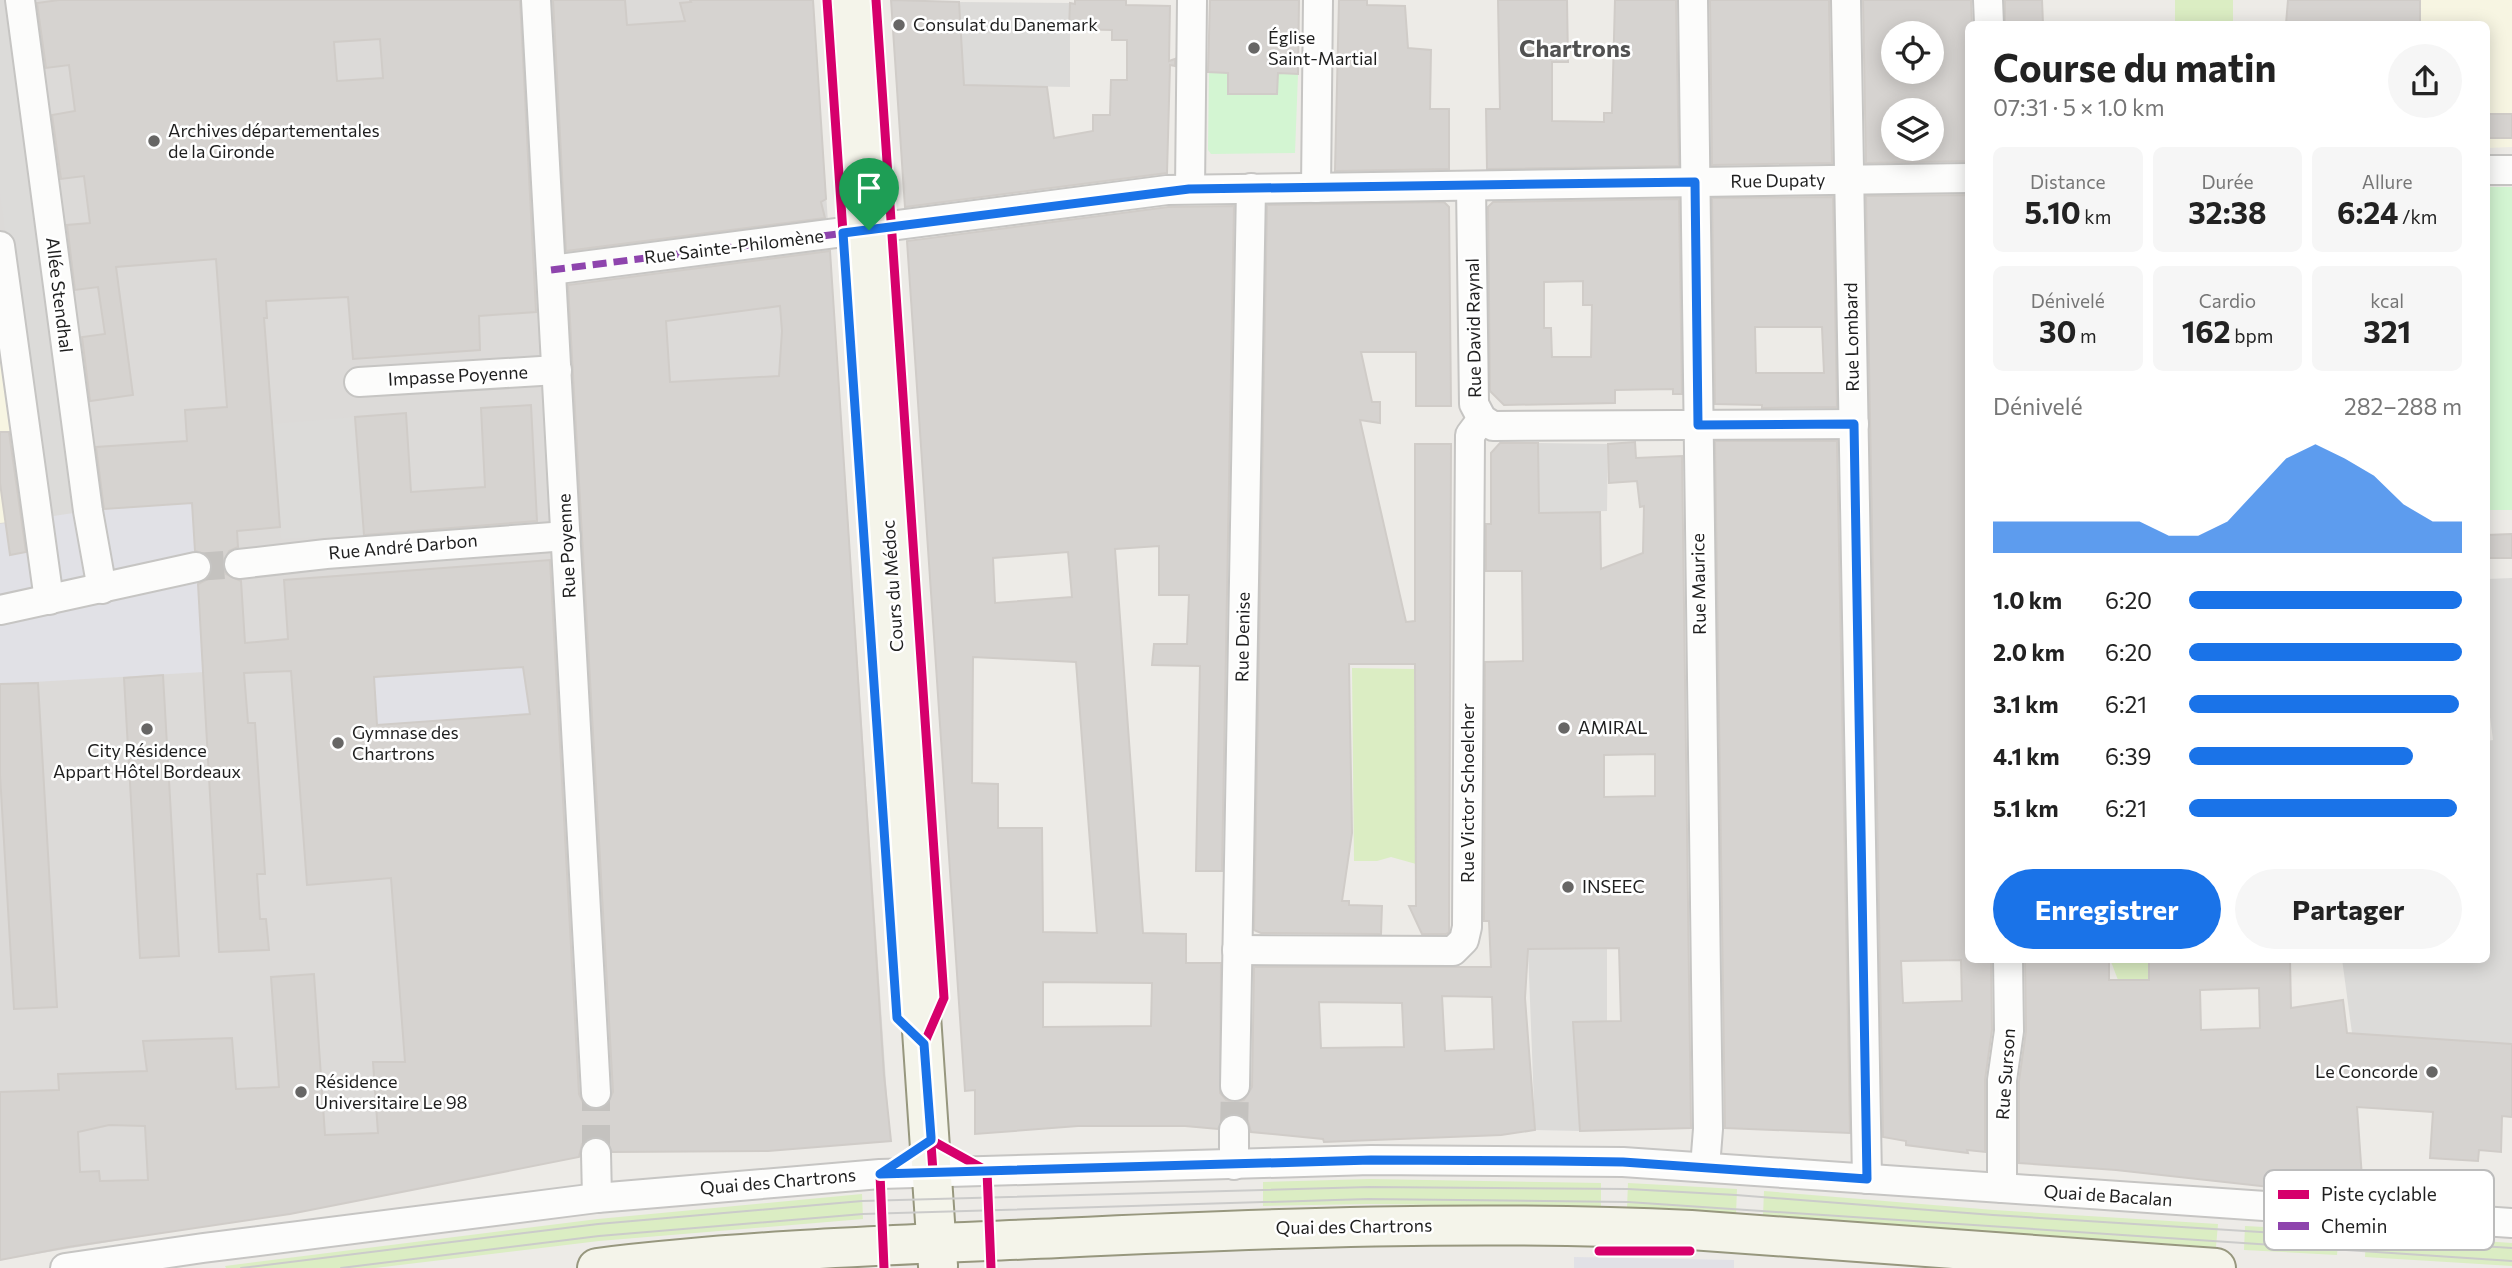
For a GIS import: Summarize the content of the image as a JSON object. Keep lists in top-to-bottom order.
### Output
{
  "streets": {
    "main road": ["Cours du Médoc", "Quai des Chartrons"],
    "street": [
      "Rue Dupaty",
      "Rue Sainte-Philomène",
      "Allée Stendhal",
      "Rue David Raynal",
      "Rue Lombard",
      "Impasse Poyenne",
      "Rue Poyenne",
      "Rue André Darbon",
      "Rue Maurice",
      "Rue Denise",
      "Rue Victor Schoelcher",
      "Rue Surson",
      "Quai de Bacalan"
    ]
  },
  "crossings": [
    ["Rue Dupaty", "Rue Sainte-Philomène"],
    ["Rue Dupaty", "Rue David Raynal"],
    ["Rue Dupaty", "Rue Lombard"],
    ["Rue Dupaty", "Rue Maurice"],
    ["Rue Dupaty", "Rue Denise"],
    ["Rue Sainte-Philomène", "Rue Poyenne"],
    ["Rue Sainte-Philomène", "Cours du Médoc"],
    ["Rue Sainte-Philomène", "Rue Denise"],
    ["Rue David Raynal", "Rue Lombard"],
    ["Rue David Raynal", "Rue Maurice"],
    ["Rue David Raynal", "Rue Victor Schoelcher"],
    ["Rue Lombard", "Quai de Bacalan"],
    ["Impasse Poyenne", "Rue Poyenne"],
    ["Rue Poyenne", "Rue André Darbon"],
    ["Rue Maurice", "Quai des Chartrons"],
    ["Rue Maurice", "Quai de Bacalan"],
    ["Cours du Médoc", "Quai des Chartrons"],
    ["Rue Denise", "Rue Victor Schoelcher"],
    ["Rue Surson", "Quai de Bacalan"],
    ["Quai des Chartrons", "Quai de Bacalan"]
  ],
  "districts": ["Chartrons"],
  "places": [
    "Consulat du Danemark",
    "Église Saint-Martial",
    "Archives départementales de la Gironde",
    "AMIRAL",
    "City Résidence Appart Hôtel Bordeaux",
    "Gymnase des Chartrons",
    "INSEEC",
    "Le Concorde",
    "Résidence Universitaire Le 98"
  ],
  "legend": ["Piste cyclable", "Chemin"],
  "page": {
    "heading": ["Course du matin", "07:31 · 5 × 1.0 km"],
    "stats": [
      ["Distance", "5.10 km"],
      ["Durée", "32:38"],
      ["Allure", "6:24 /km"],
      ["Dénivelé", "30 m"],
      ["Cardio", "162 bpm"],
      ["kcal", "321"]
    ],
    "chart": ["Dénivelé", "282–288 m"],
    "list": [
      {
        "name": "1.0 km",
        "note": "6:20"
      },
      {
        "name": "2.0 km",
        "note": "6:20"
      },
      {
        "name": "3.1 km",
        "note": "6:21"
      },
      {
        "name": "4.1 km",
        "note": "6:39"
      },
      {
        "name": "5.1 km",
        "note": "6:21"
      }
    ],
    "buttons": ["Enregistrer", "Partager"]
  }
}
